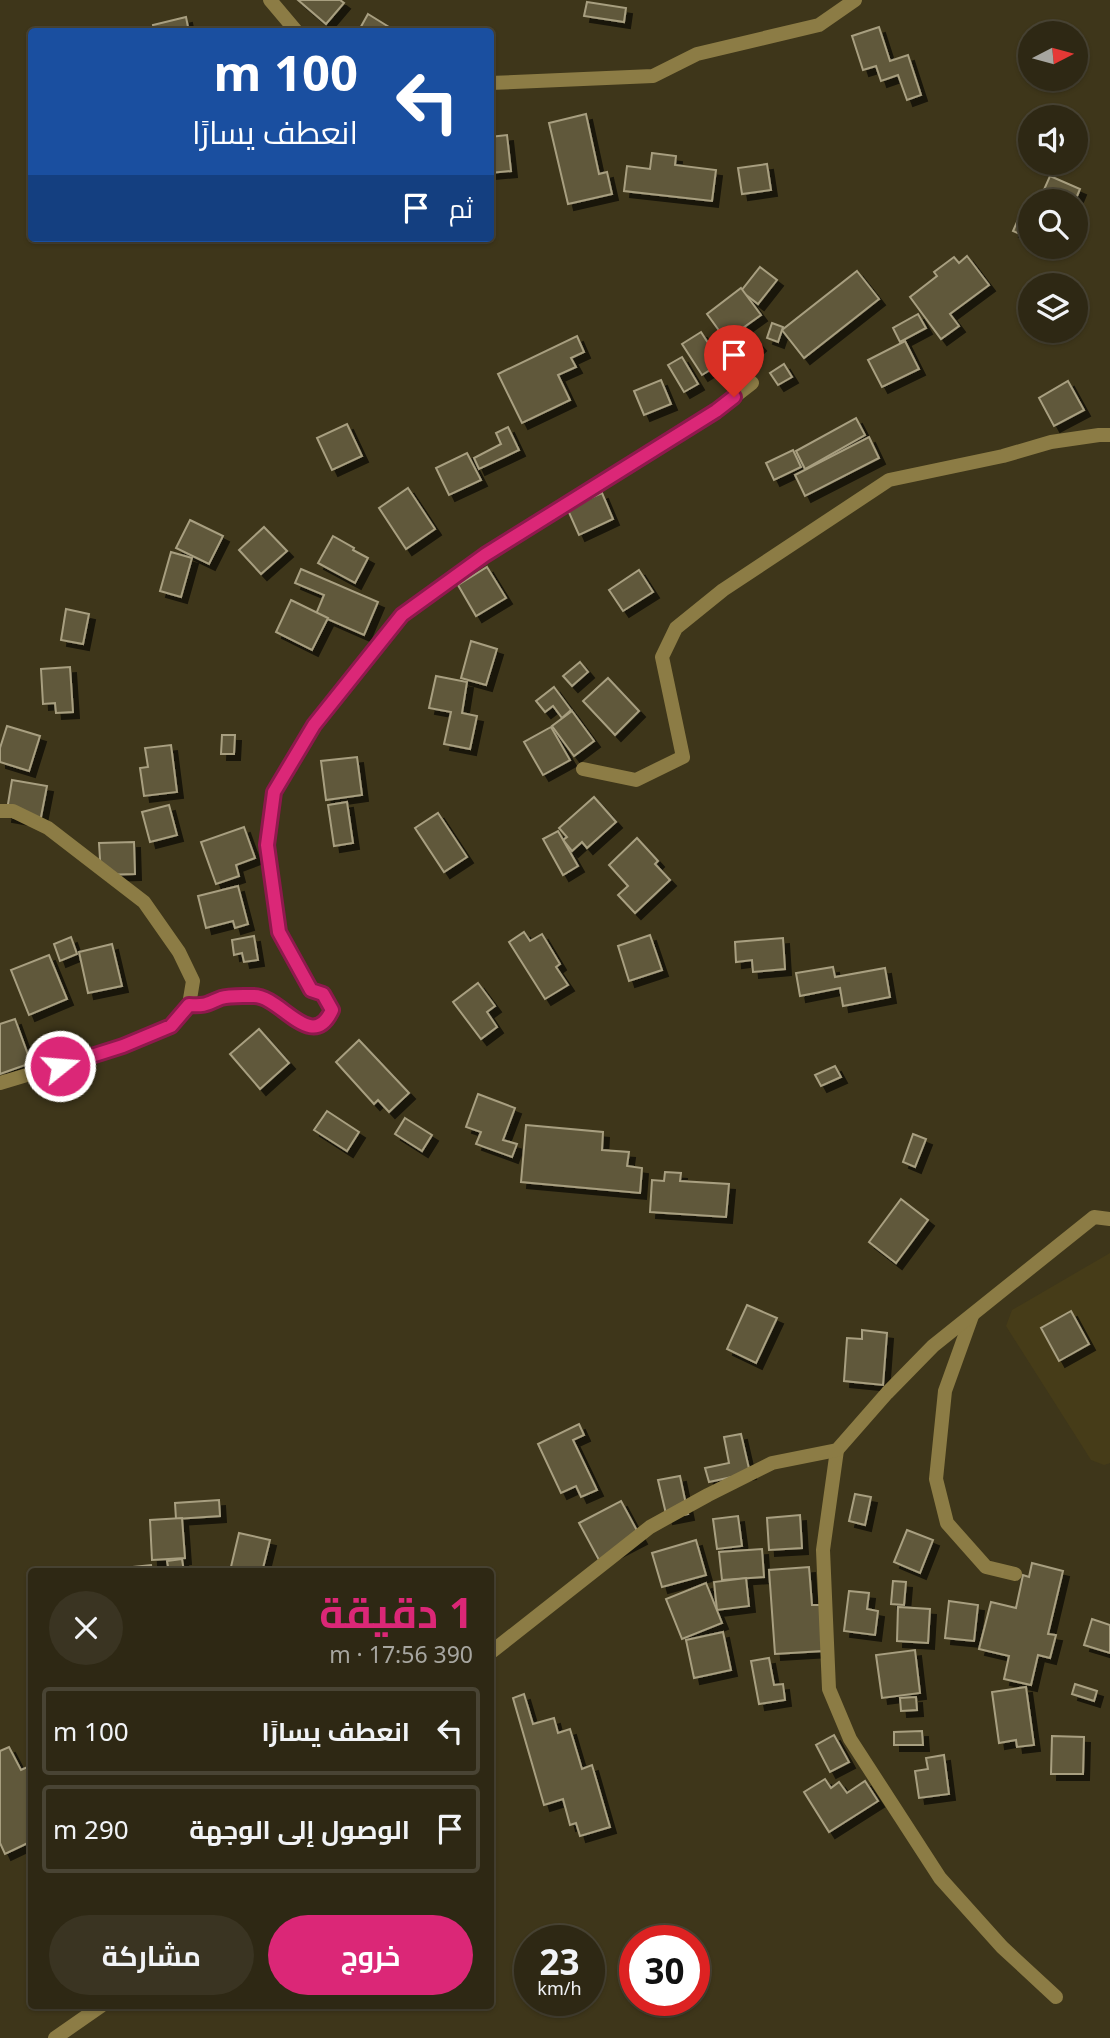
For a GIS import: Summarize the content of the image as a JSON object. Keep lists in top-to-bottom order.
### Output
{
  "north": "right",
  "page": {
    "turn": ["100 m", "انعطف يسارًا"],
    "then": "ثم",
    "heading": ["1 دقيقة", "390 m · 17:56"],
    "list": [
      {
        "name": "انعطف يسارًا",
        "value": "100 m"
      },
      {
        "name": "الوصول إلى الوجهة",
        "value": "290 m"
      }
    ],
    "buttons": ["خروج", "مشاركة"],
    "speed": "23 km/h",
    "limit": "30"
  }
}
